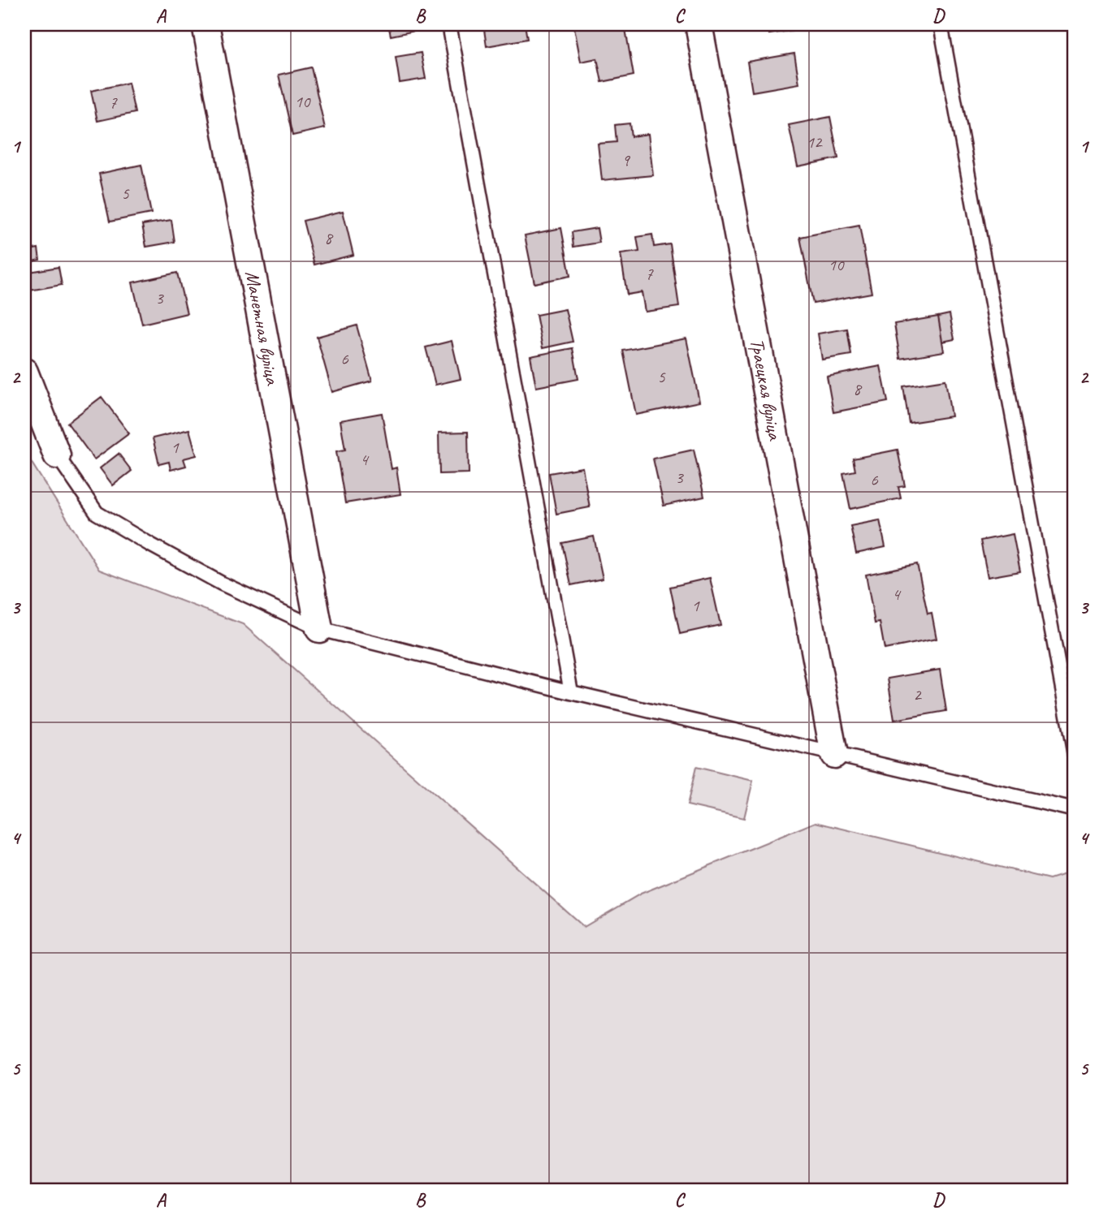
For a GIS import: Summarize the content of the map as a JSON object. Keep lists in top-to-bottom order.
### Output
{
  "streets": {
    "street": ["Манетная вуліца", "Траецкая вуліца"]
  },
  "house_numbers": [
    "10",
    "7",
    "12",
    "9",
    "5",
    "8",
    "10",
    "7",
    "3",
    "6",
    "5",
    "8",
    "1",
    "4",
    "3",
    "6",
    "4",
    "1",
    "2"
  ],
  "grid": {
    "columns": [
      "A",
      "B",
      "C",
      "D"
    ],
    "rows": [
      "1",
      "2",
      "3",
      "4",
      "5"
    ]
  }
}
